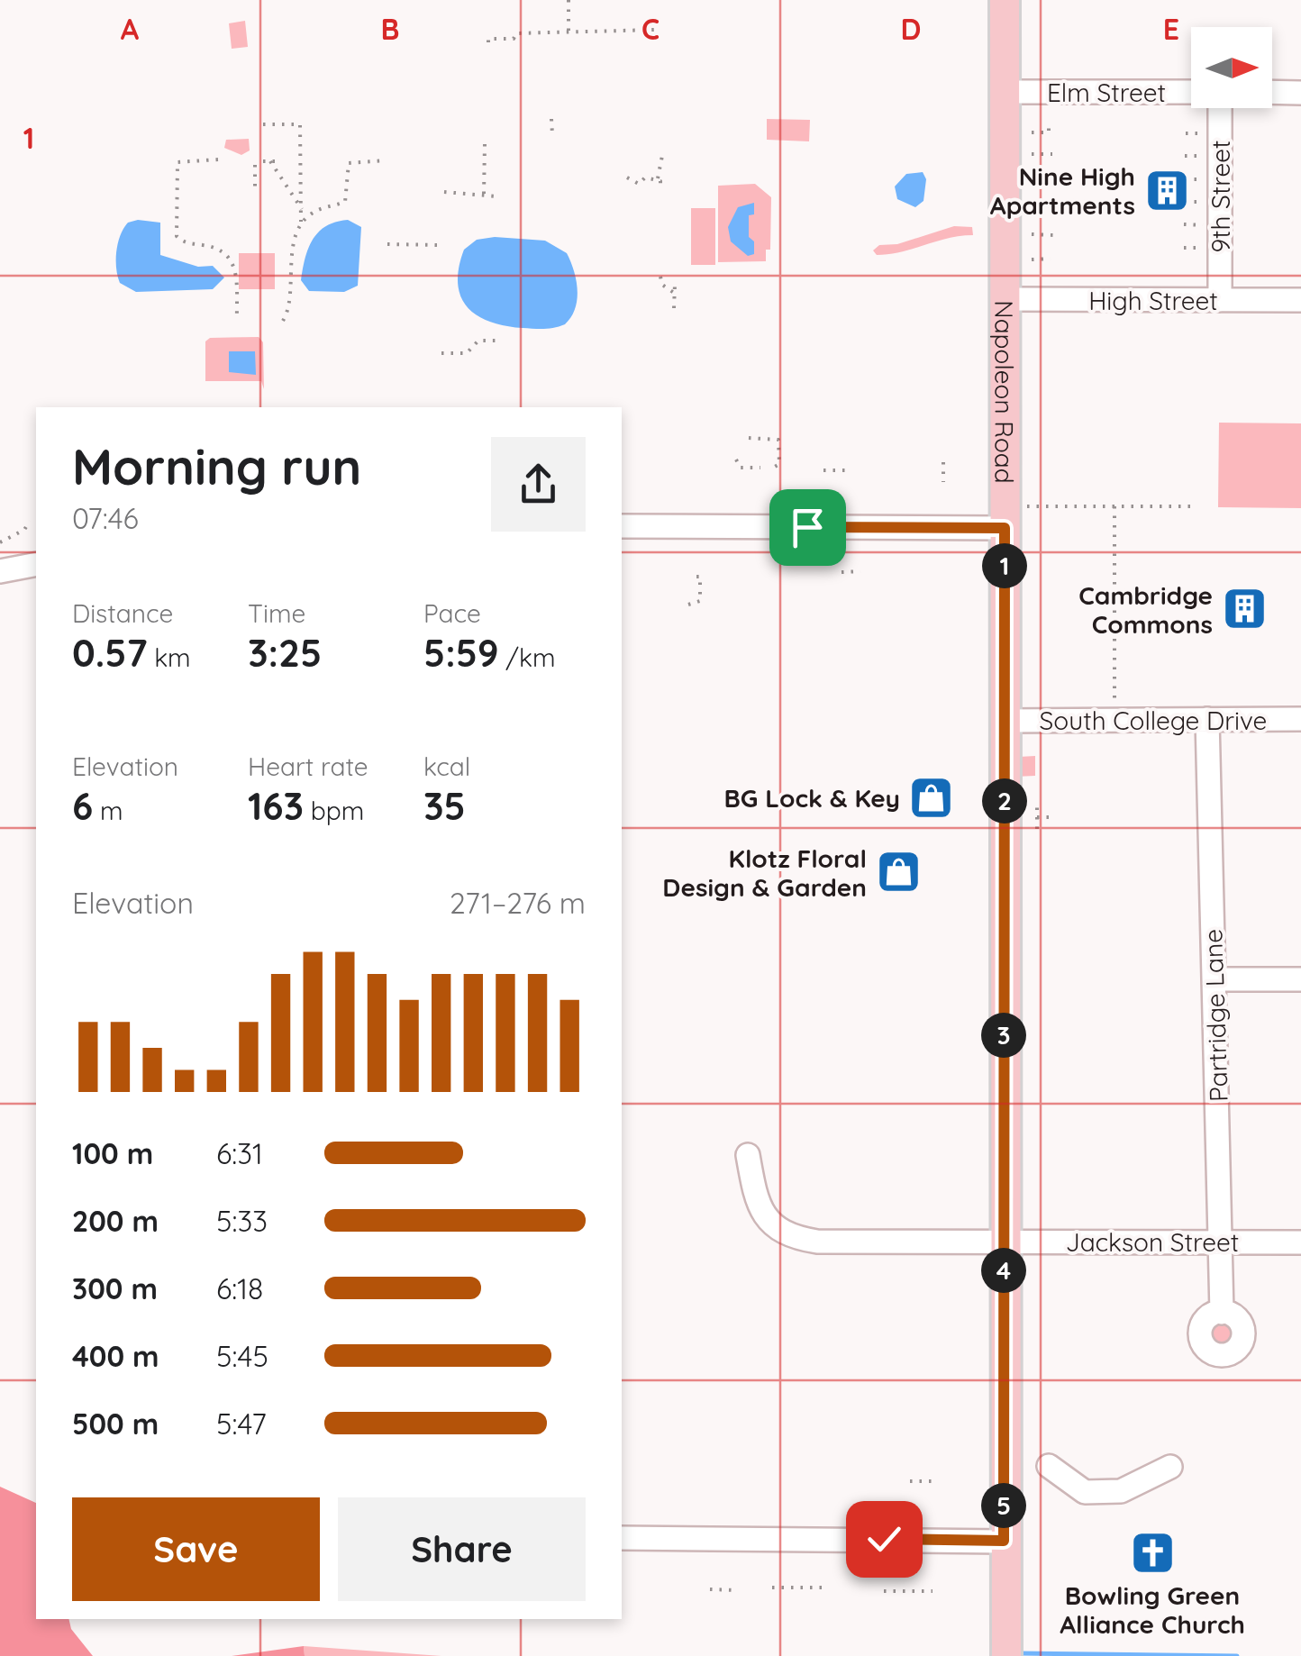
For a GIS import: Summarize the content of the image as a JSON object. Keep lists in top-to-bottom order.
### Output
{
  "streets": {
    "main road": ["Napoleon Road"],
    "street": [
      "Elm Street",
      "9th Street",
      "High Street",
      "South College Drive",
      "Partridge Lane",
      "Jackson Street"
    ]
  },
  "crossings": [
    ["Elm Street", "Napoleon Road"],
    ["9th Street", "High Street"],
    ["High Street", "Napoleon Road"],
    ["Napoleon Road", "South College Drive"],
    ["Napoleon Road", "Jackson Street"],
    ["South College Drive", "Partridge Lane"],
    ["Partridge Lane", "Jackson Street"]
  ],
  "places": {
    "building": ["Nine High Apartments", "Cambridge Commons"],
    "shop": ["BG Lock & Key", "Klotz Floral Design & Garden"],
    "church": ["Bowling Green Alliance Church"]
  },
  "north": "right",
  "page": {
    "heading": ["Morning run", "07:46"],
    "pins": [
      "1",
      "2",
      "3",
      "4",
      "5"
    ],
    "stats": [
      ["Distance", "0.57 km"],
      ["Time", "3:25"],
      ["Pace", "5:59 /km"],
      ["Elevation", "6 m"],
      ["Heart rate", "163 bpm"],
      ["kcal", "35"]
    ],
    "chart": ["Elevation", "271–276 m"],
    "list": [
      {
        "name": "100 m",
        "note": "6:31"
      },
      {
        "name": "200 m",
        "note": "5:33"
      },
      {
        "name": "300 m",
        "note": "6:18"
      },
      {
        "name": "400 m",
        "note": "5:45"
      },
      {
        "name": "500 m",
        "note": "5:47"
      }
    ],
    "buttons": ["Save", "Share"]
  },
  "grid": {
    "columns": [
      "A",
      "B",
      "C",
      "D",
      "E"
    ],
    "rows": ["1"]
  }
}
